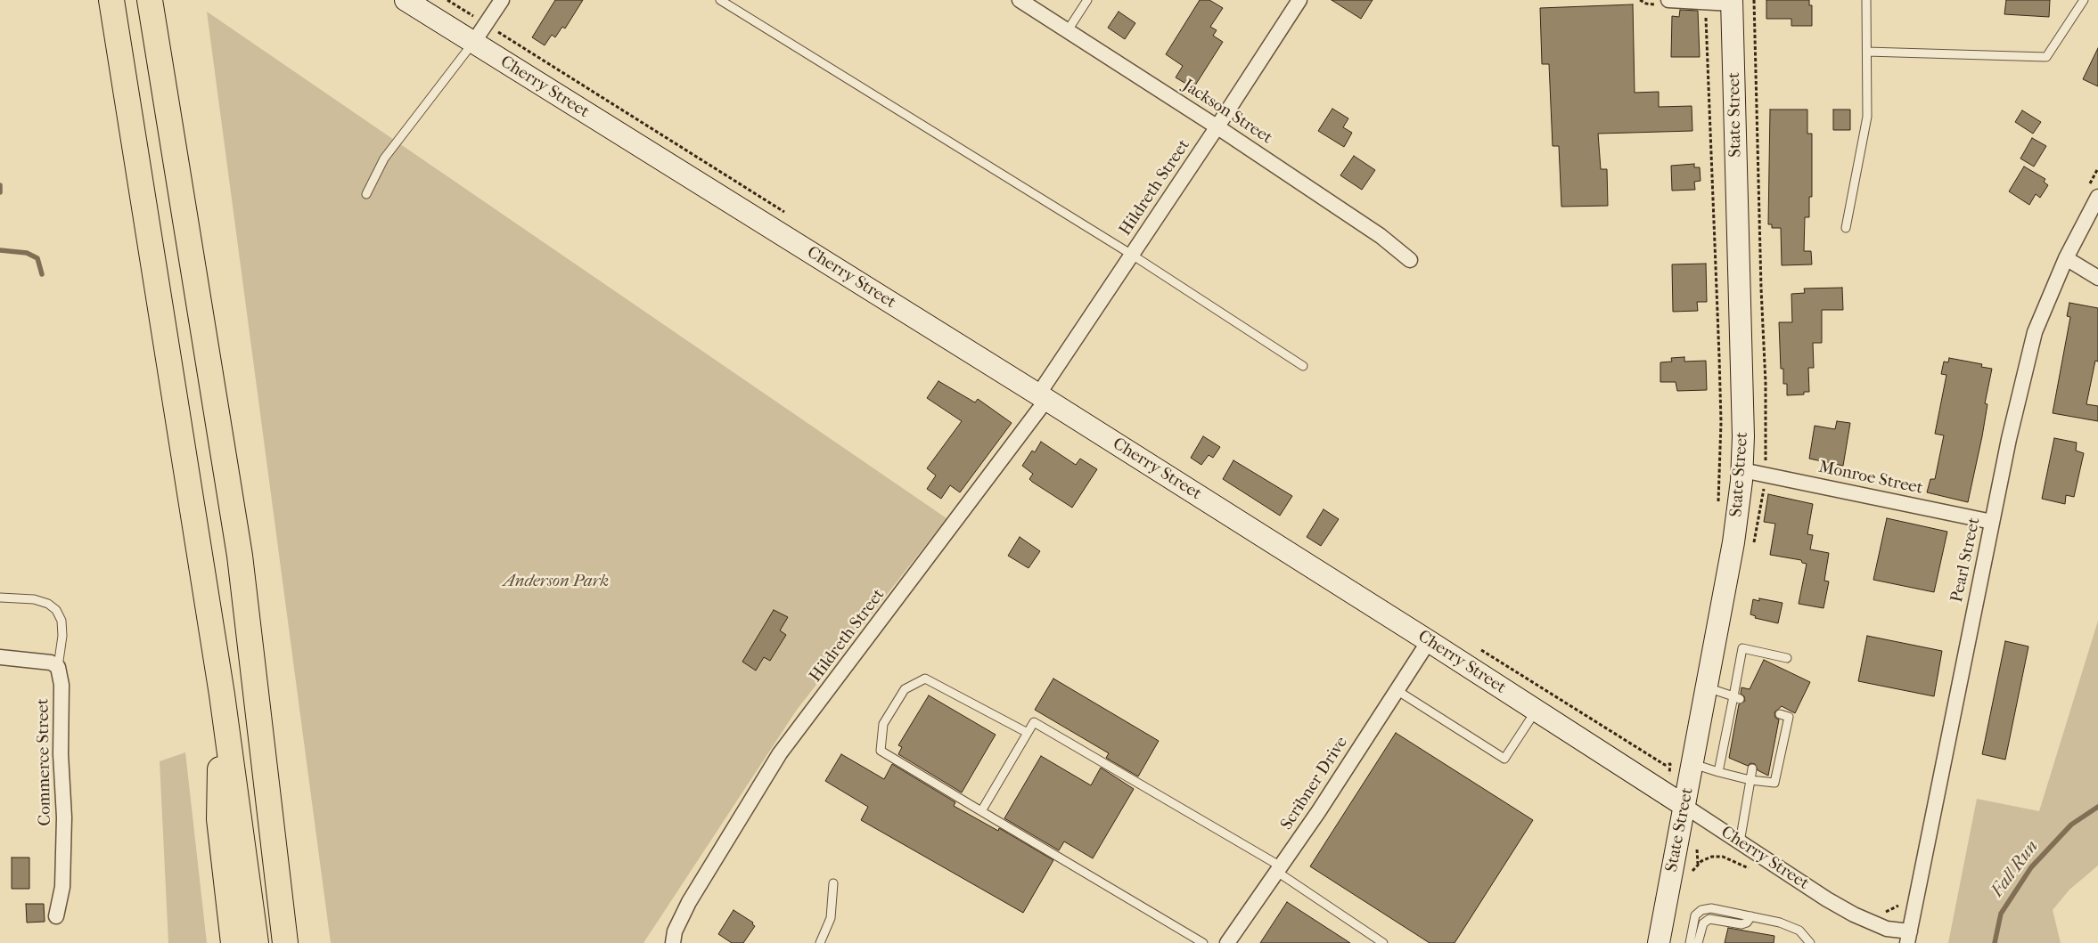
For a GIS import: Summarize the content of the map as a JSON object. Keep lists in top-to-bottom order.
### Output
{
  "streets": {
    "street": [
      "Cherry Street",
      "Jackson Street",
      "State Street",
      "Hildreth Street",
      "Monroe Street",
      "Pearl Street",
      "Commerce Street",
      "Scribner Drive"
    ]
  },
  "crossings": [
    ["Cherry Street", "State Street"],
    ["Cherry Street", "Hildreth Street"],
    ["Cherry Street", "Pearl Street"],
    ["Cherry Street", "Scribner Drive"],
    ["Jackson Street", "Hildreth Street"],
    ["State Street", "Monroe Street"],
    ["Monroe Street", "Pearl Street"]
  ],
  "water": ["Fall Run"],
  "parks": ["Anderson Park"]
}
